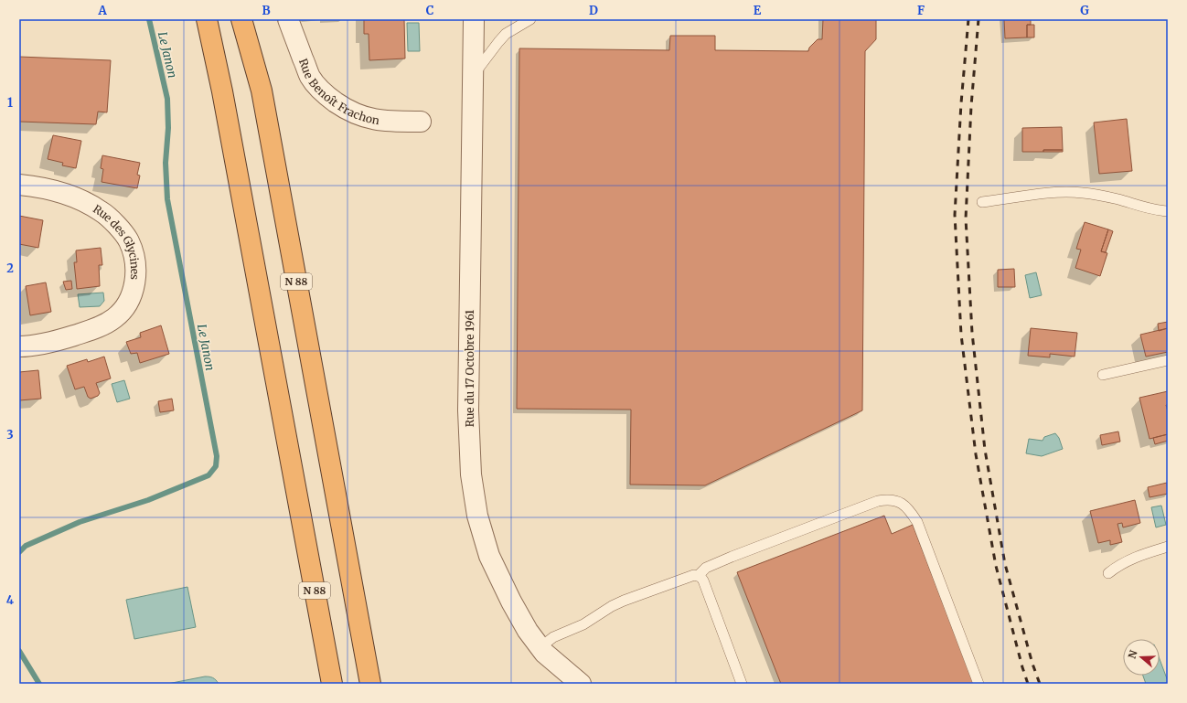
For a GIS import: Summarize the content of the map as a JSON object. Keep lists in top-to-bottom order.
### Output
{
  "streets": {
    "highway": ["N 88"],
    "street": ["Rue Benoît Frachon", "Rue des Glycines", "Rue du 17 Octobre 1961"]
  },
  "water": ["Le Janon"],
  "north": "left",
  "grid": {
    "columns": [
      "A",
      "B",
      "C",
      "D",
      "E",
      "F",
      "G"
    ],
    "rows": [
      "1",
      "2",
      "3",
      "4"
    ]
  }
}
